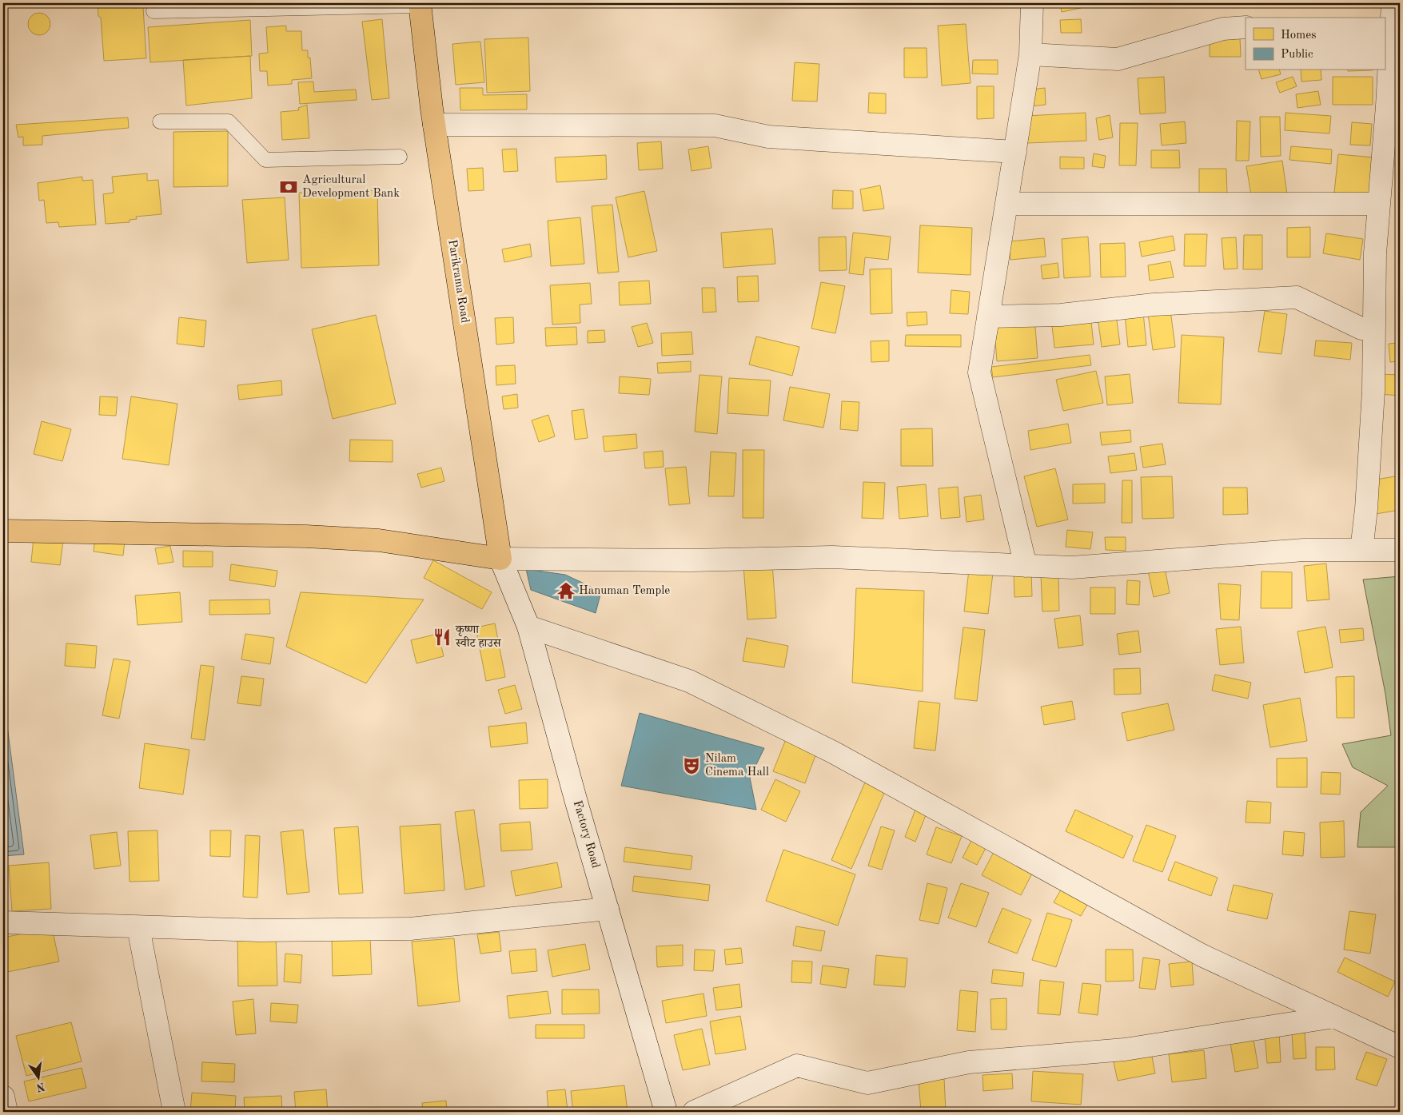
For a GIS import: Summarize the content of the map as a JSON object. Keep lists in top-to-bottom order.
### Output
{
  "streets": {
    "main road": ["Parikrama Road"],
    "street": ["Factory Road"]
  },
  "crossings": [
    ["Parikrama Road", "Factory Road"]
  ],
  "places": {
    "bank": ["Agricultural Development Bank"],
    "temple": ["Hanuman Temple"],
    "restaurant": ["कृष्णा स्वीट हाउस"],
    "theatre": ["Nilam Cinema Hall"]
  },
  "legend": ["Homes", "Public"],
  "north": "bottom"
}
